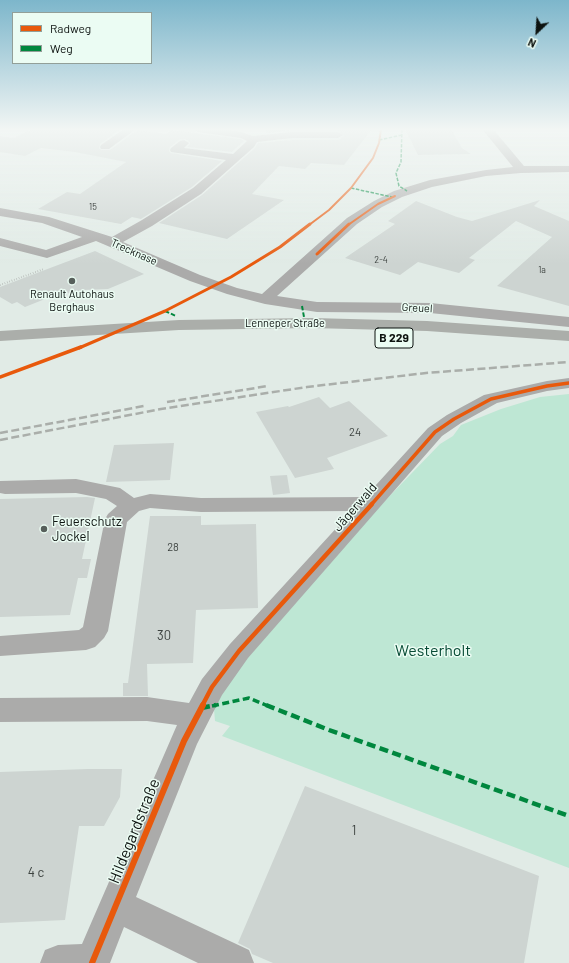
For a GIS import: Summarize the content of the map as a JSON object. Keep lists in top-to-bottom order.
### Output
{
  "streets": {
    "main road": ["Lenneper Straße", "B 229"],
    "street": [
      "Trecknase",
      "Greuel",
      "Jägerwald",
      "Hildegardstraße"
    ]
  },
  "crossings": [
    ["Trecknase", "Greuel"],
    ["Jägerwald", "Hildegardstraße"]
  ],
  "parks": ["Westerholt"],
  "places": ["Renault Autohaus Berghaus", "Feuerschutz Jockel"],
  "house_numbers": [
    "15",
    "2-4",
    "1a",
    "24",
    "28",
    "30",
    "1",
    "4 c"
  ],
  "legend": ["Radweg", "Weg"],
  "north": "bottom left"
}
